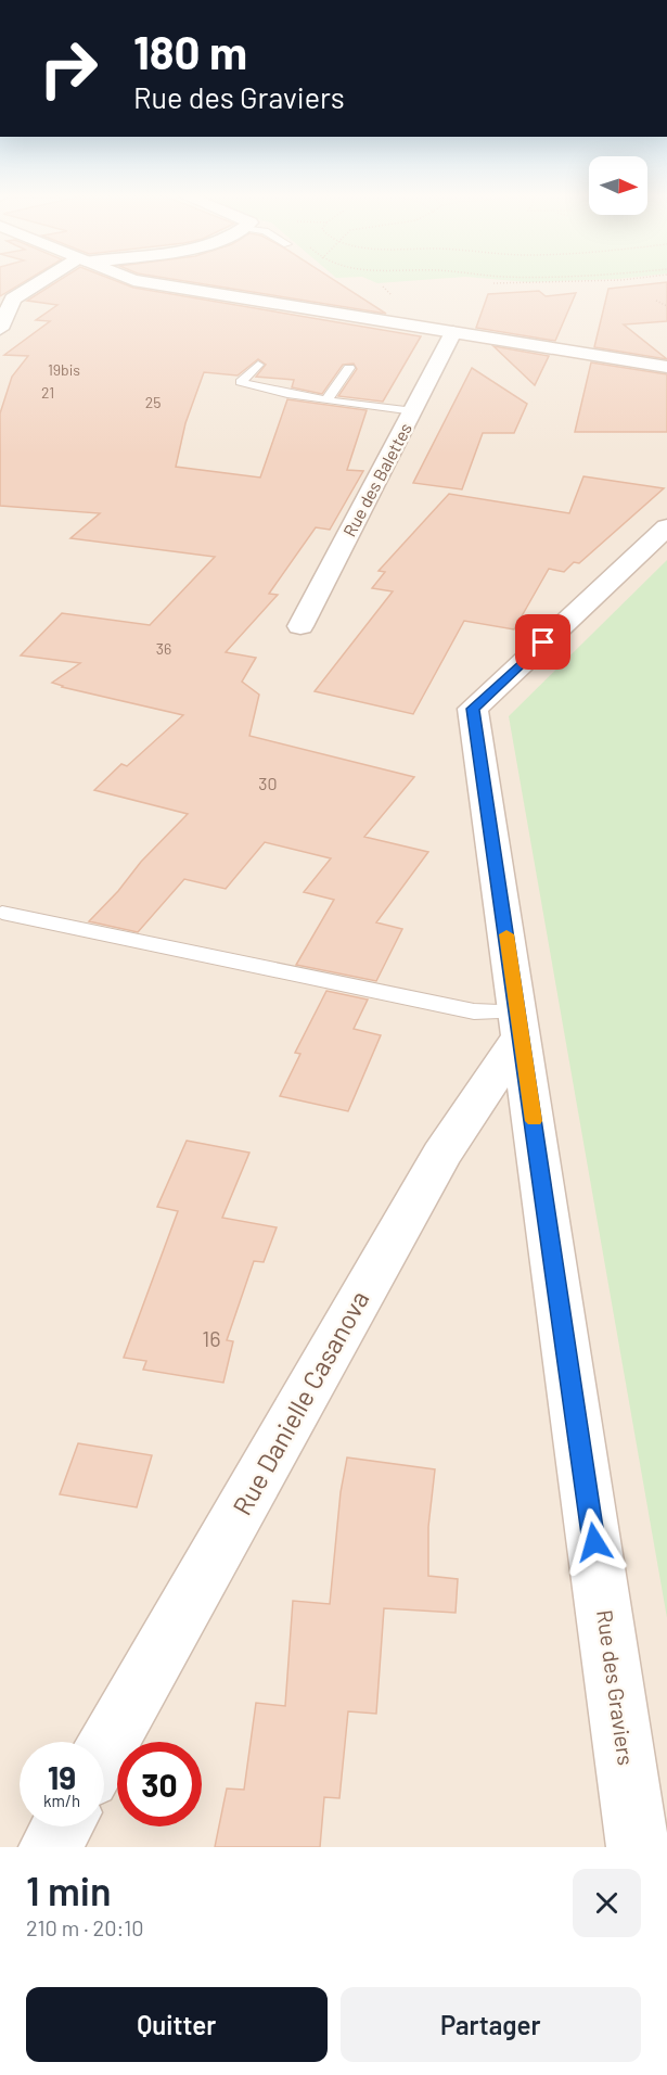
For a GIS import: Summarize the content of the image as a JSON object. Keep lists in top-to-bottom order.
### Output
{
  "streets": {
    "street": ["Rue des Balettes", "Rue Danielle Casanova", "Rue des Graviers"]
  },
  "crossings": [
    ["Rue Danielle Casanova", "Rue des Graviers"]
  ],
  "house_numbers": [
    "19bis",
    "21",
    "25",
    "36",
    "30",
    "16"
  ],
  "north": "right",
  "page": {
    "turn": ["180 m", "Rue des Graviers"],
    "speed": "19 km/h",
    "limit": "30",
    "heading": ["1 min", "210 m · 20:10"],
    "buttons": ["Quitter", "Partager"]
  }
}
